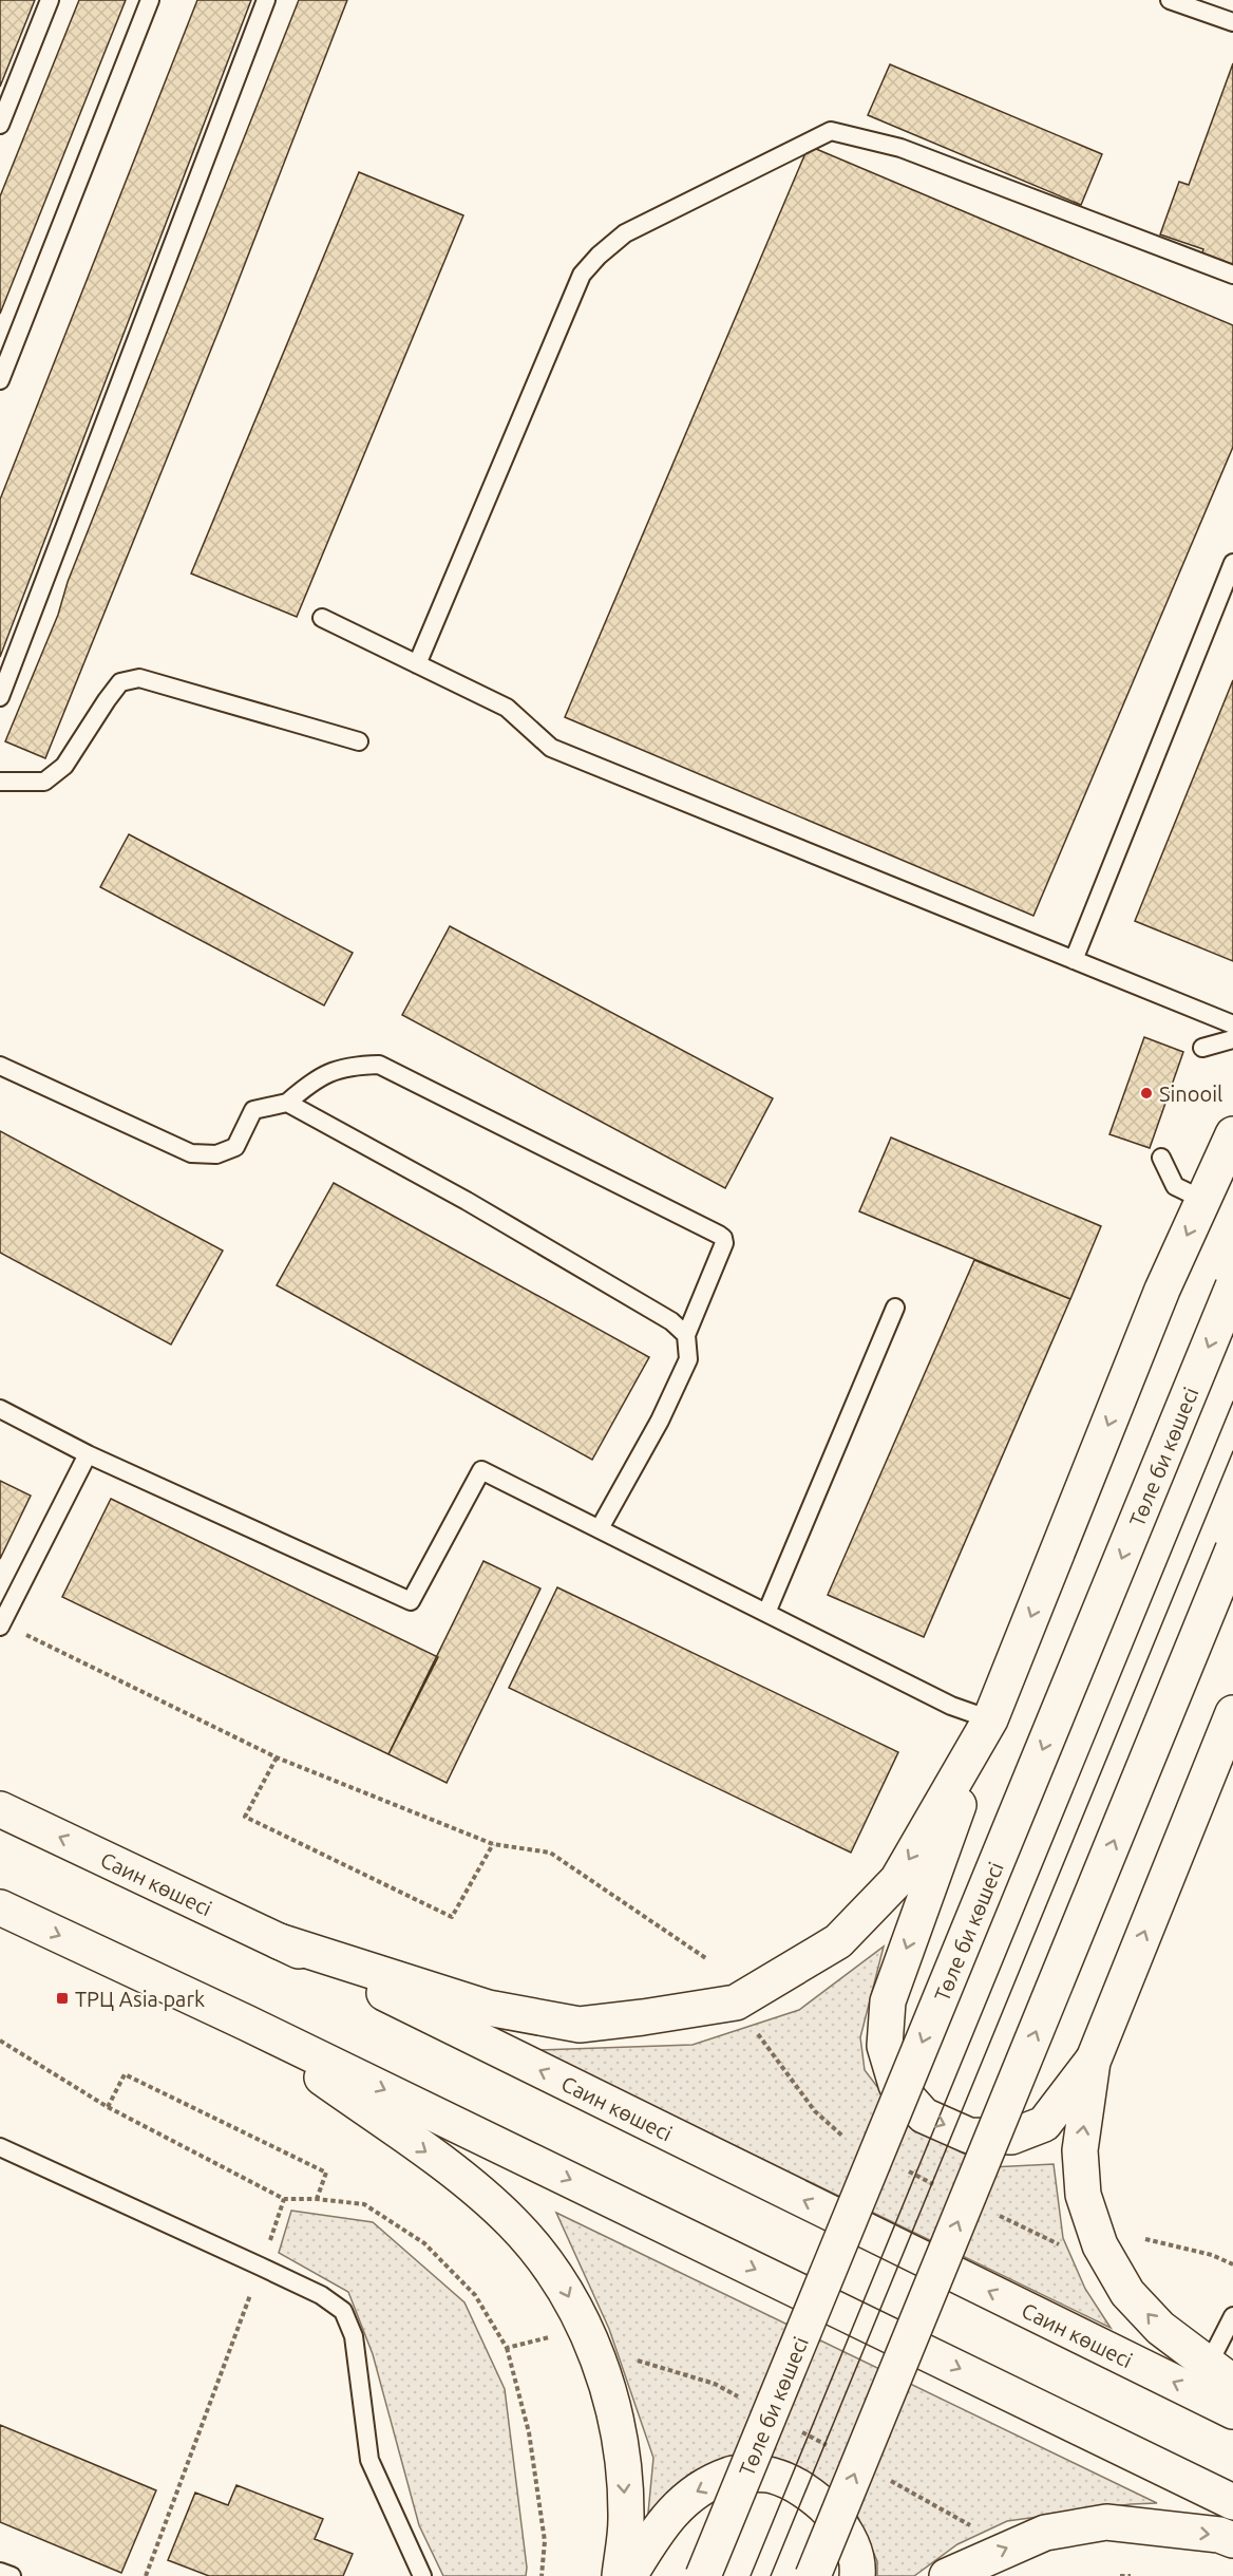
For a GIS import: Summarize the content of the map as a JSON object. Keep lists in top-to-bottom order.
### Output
{
  "streets": {
    "main road": ["Төле би көшесі", "Саин көшесі"]
  },
  "places": {
    "other": ["Sinooil"],
    "transit": ["ТРЦ Asia park"]
  }
}
